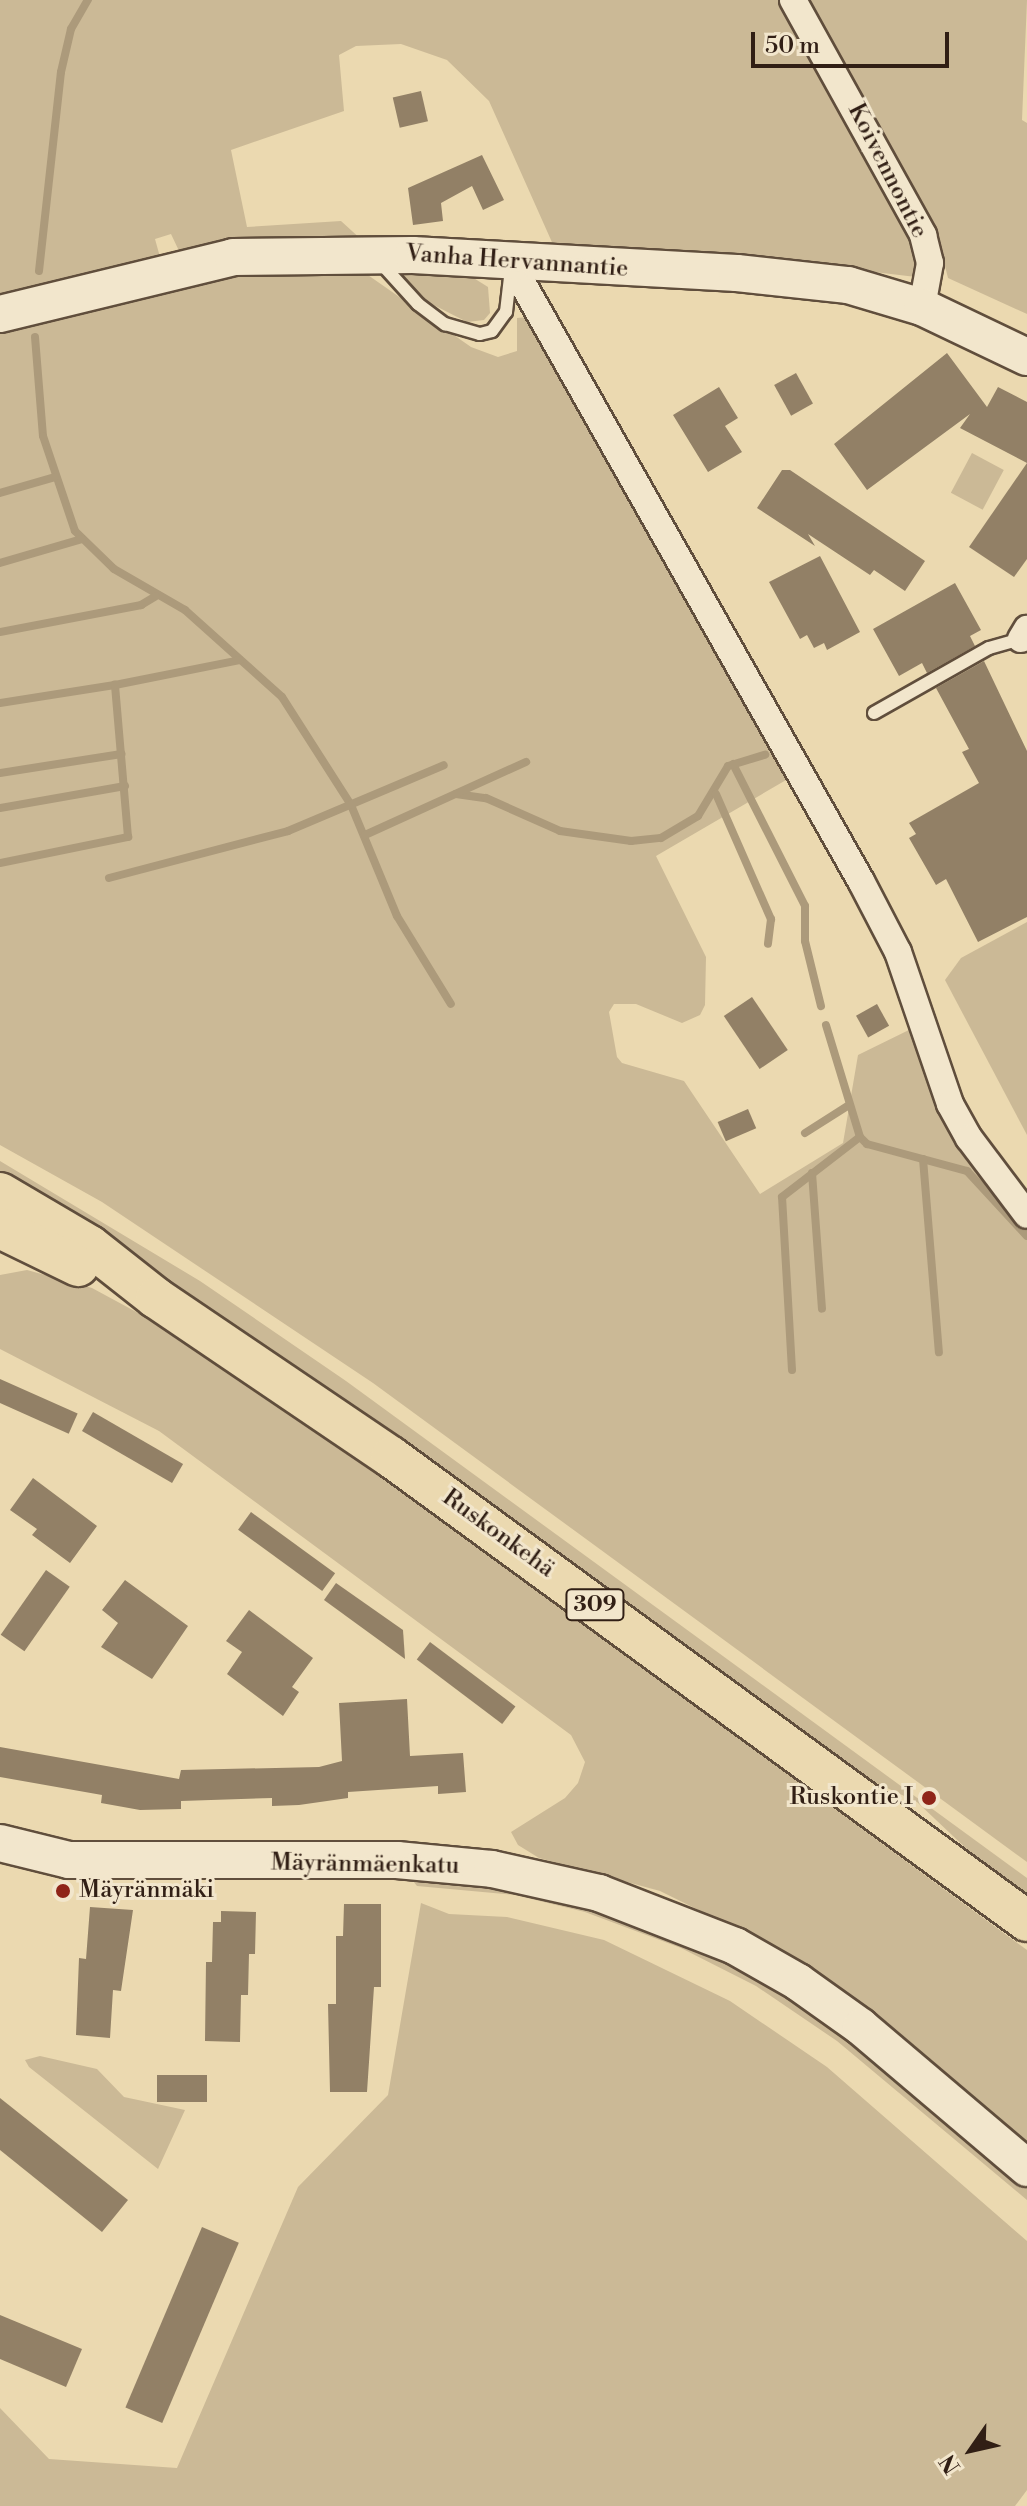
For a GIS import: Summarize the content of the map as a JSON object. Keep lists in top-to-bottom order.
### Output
{
  "streets": {
    "main road": ["Ruskonkehä", "309"],
    "street": ["Koivennontie", "Vanha Hervannantie", "Mäyränmäenkatu"]
  },
  "crossings": [
    ["Koivennontie", "Vanha Hervannantie"]
  ],
  "places": ["Ruskontie I", "Mäyränmäki"],
  "scale_bar": "50 m",
  "north": "bottom left"
}
